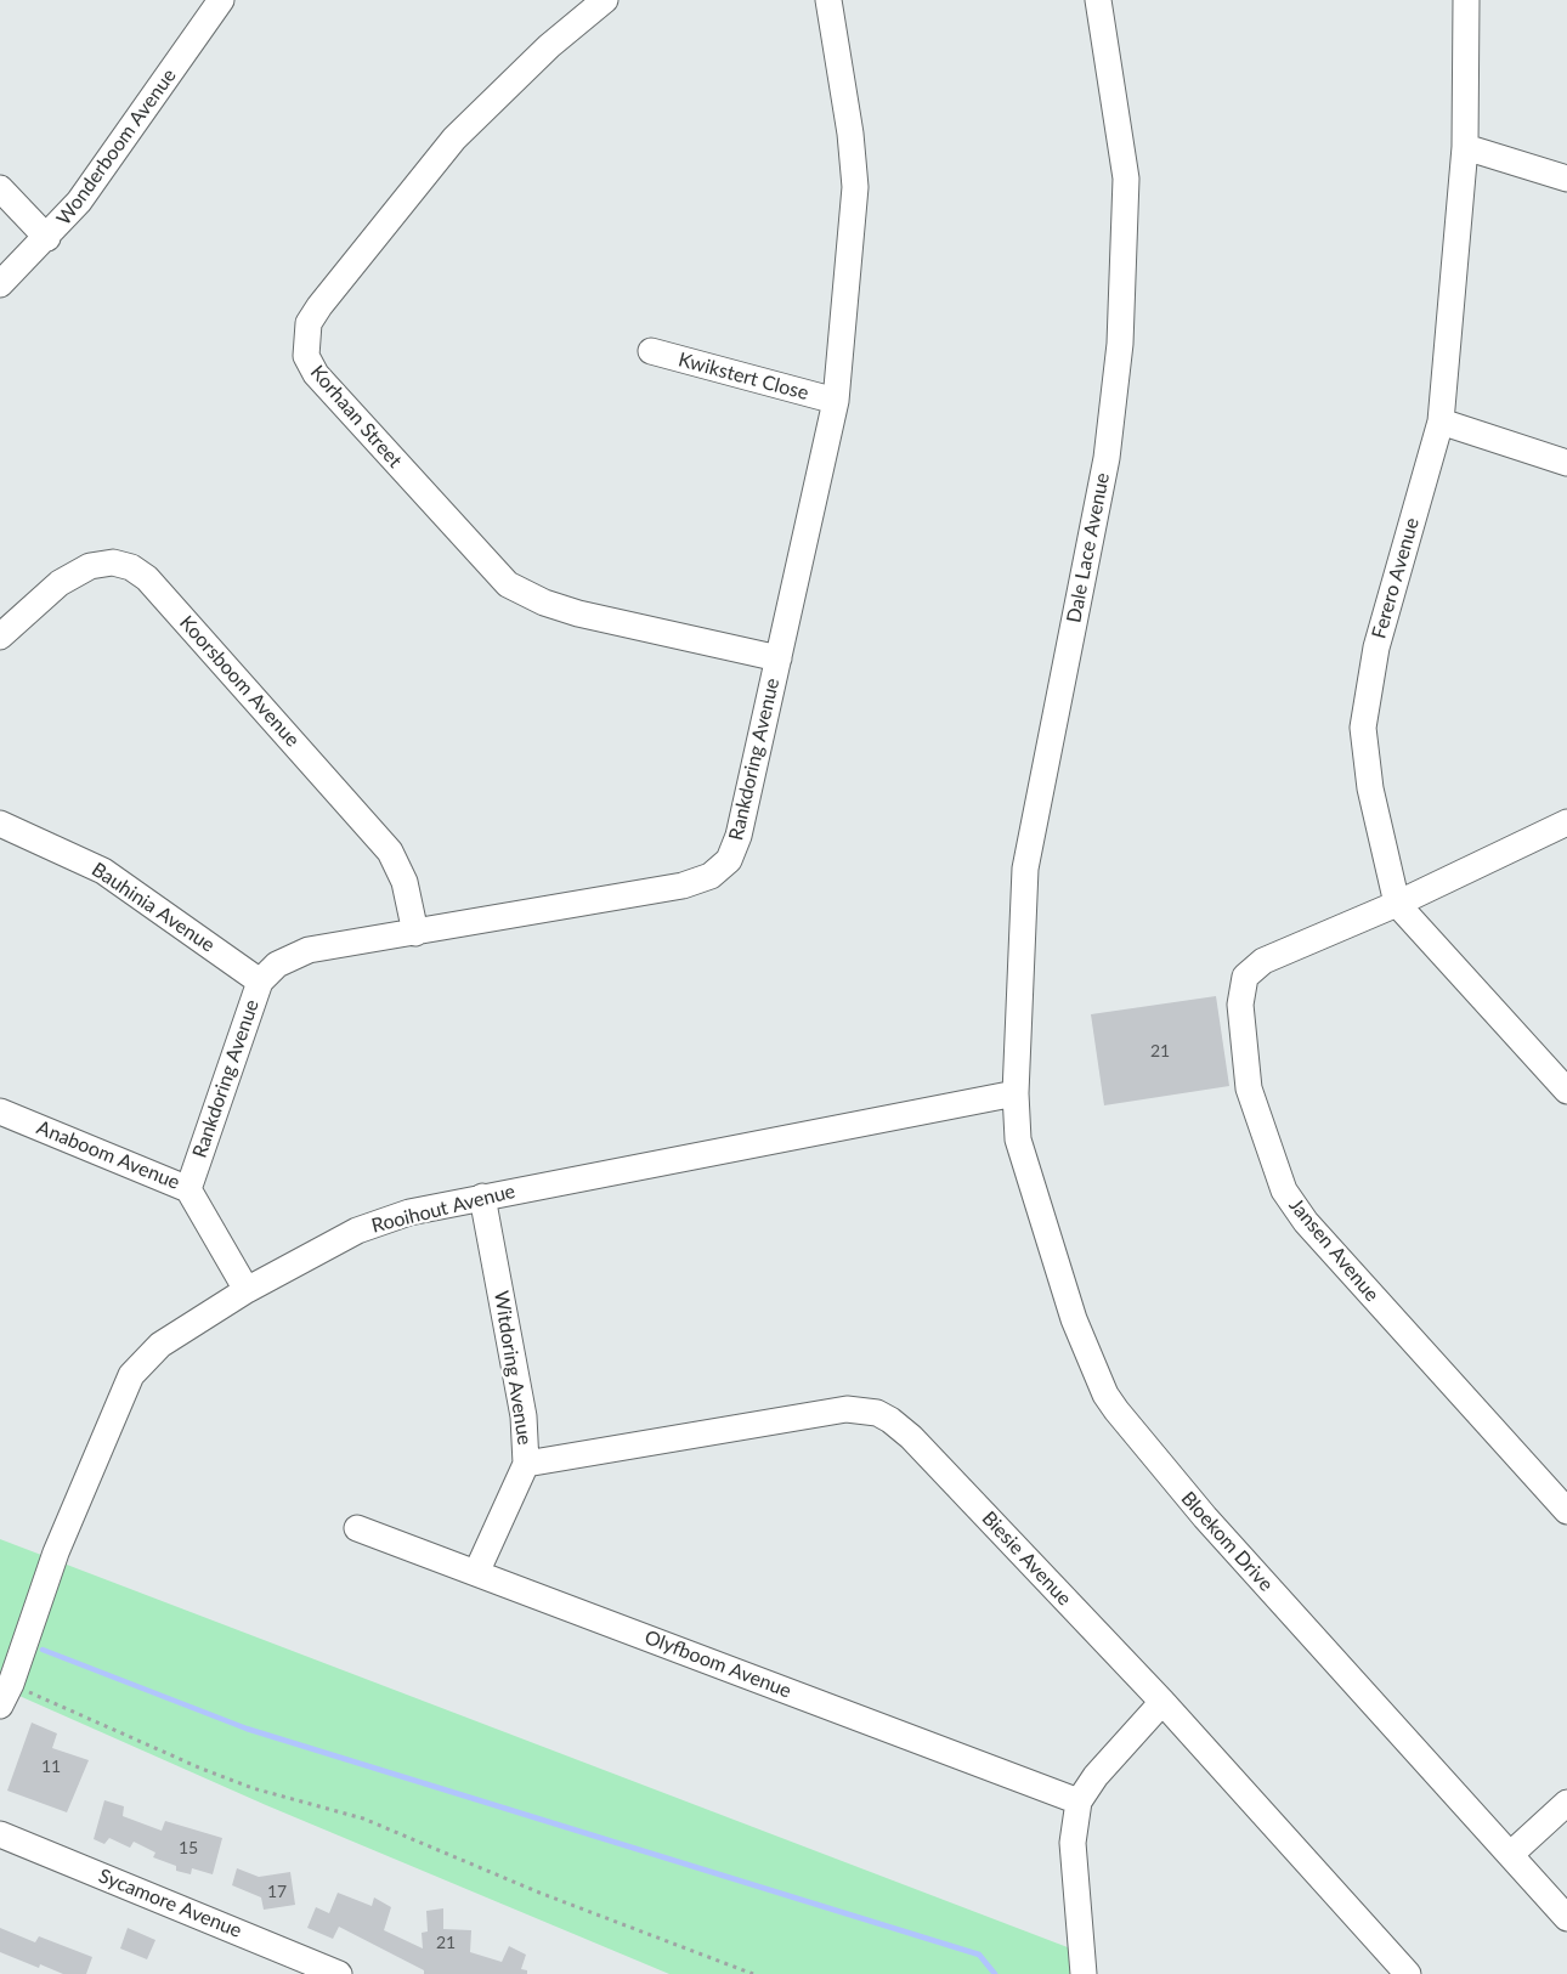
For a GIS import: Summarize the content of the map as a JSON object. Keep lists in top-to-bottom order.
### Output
{
  "streets": {
    "street": [
      "Wonderboom Avenue",
      "Kwikstert Close",
      "Korhaan Street",
      "Dale Lace Avenue",
      "Ferero Avenue",
      "Koorsboom Avenue",
      "Rankdoring Avenue",
      "Bauhinia Avenue",
      "Anaboom Avenue",
      "Rooihout Avenue",
      "Jansen Avenue",
      "Witdoring Avenue",
      "Bloekom Drive",
      "Biesie Avenue",
      "Olyfboom Avenue",
      "Sycamore Avenue"
    ]
  },
  "crossings": [
    ["Kwikstert Close", "Rankdoring Avenue"],
    ["Korhaan Street", "Rankdoring Avenue"],
    ["Dale Lace Avenue", "Rooihout Avenue"],
    ["Dale Lace Avenue", "Bloekom Drive"],
    ["Ferero Avenue", "Jansen Avenue"],
    ["Koorsboom Avenue", "Rankdoring Avenue"],
    ["Rankdoring Avenue", "Bauhinia Avenue"],
    ["Rankdoring Avenue", "Anaboom Avenue"],
    ["Anaboom Avenue", "Rooihout Avenue"],
    ["Rooihout Avenue", "Witdoring Avenue"],
    ["Rooihout Avenue", "Bloekom Drive"],
    ["Witdoring Avenue", "Biesie Avenue"],
    ["Witdoring Avenue", "Olyfboom Avenue"]
  ],
  "house_numbers": [
    "21",
    "11",
    "15",
    "17",
    "21"
  ]
}
